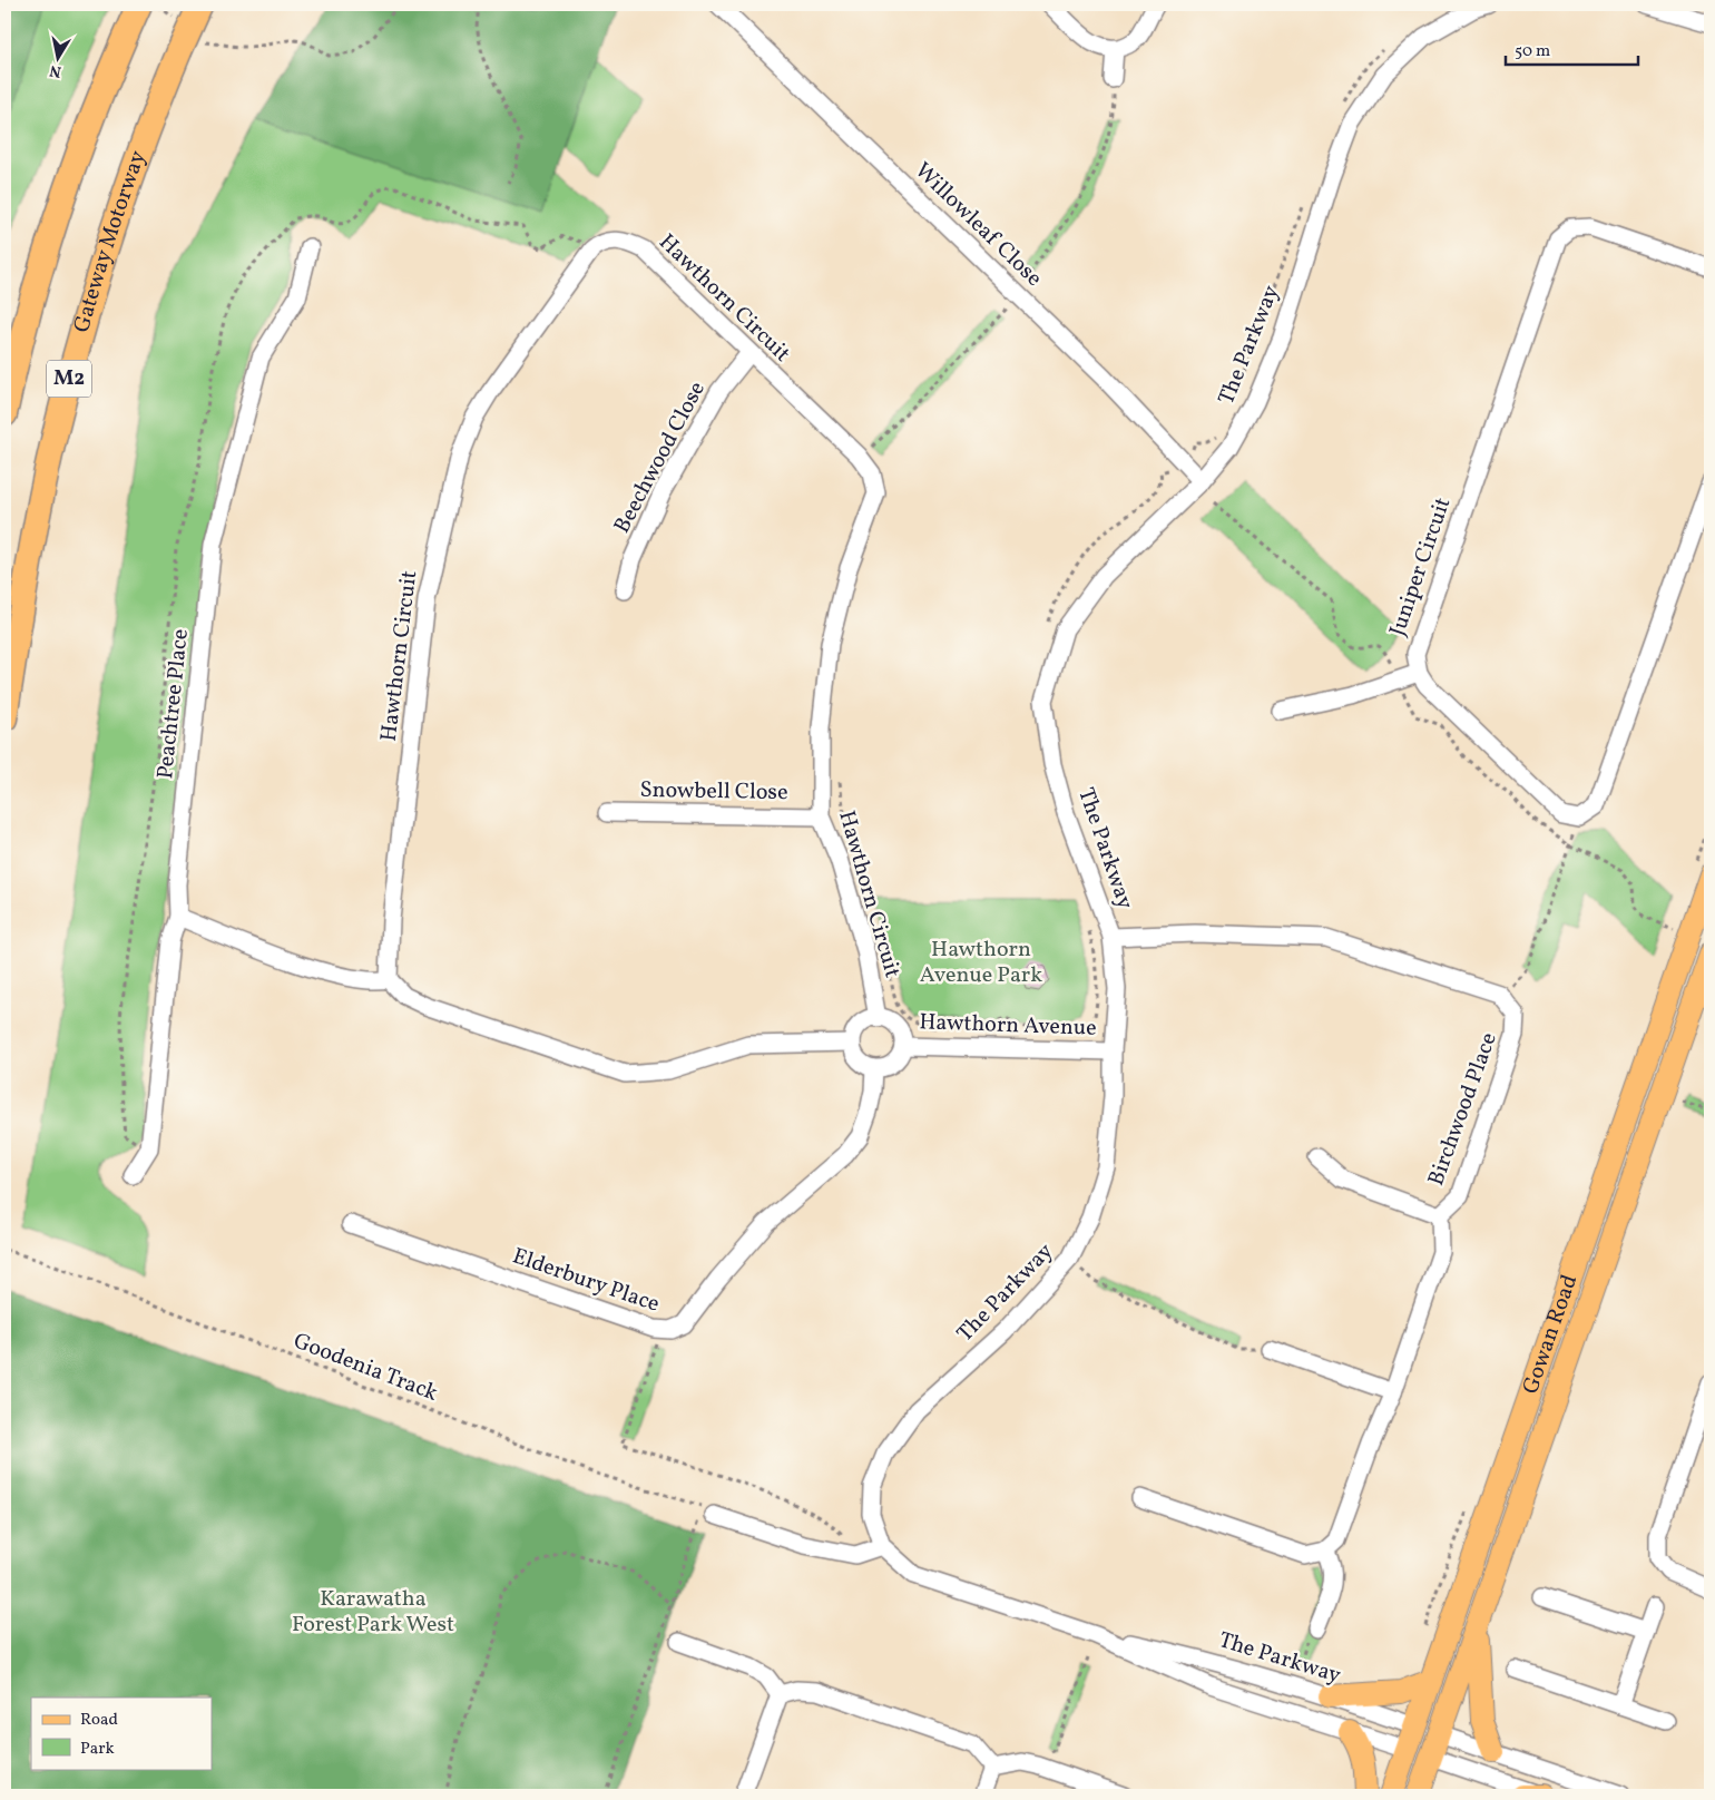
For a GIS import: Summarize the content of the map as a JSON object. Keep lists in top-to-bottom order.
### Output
{
  "streets": {
    "highway": ["Gateway Motorway", "M2"],
    "main road": ["Gowan Road"],
    "street": [
      "Willowleaf Close",
      "Hawthorn Circuit",
      "The Parkway",
      "Beechwood Close",
      "Juniper Circuit",
      "Peachtree Place",
      "Snowbell Close",
      "Hawthorn Avenue",
      "Birchwood Place",
      "Elderbury Place"
    ],
    "path": ["Goodenia Track"]
  },
  "crossings": [
    ["Willowleaf Close", "The Parkway"],
    ["Hawthorn Circuit", "Beechwood Close"],
    ["Hawthorn Circuit", "Snowbell Close"],
    ["Hawthorn Circuit", "Hawthorn Avenue"],
    ["Hawthorn Circuit", "Elderbury Place"],
    ["The Parkway", "Hawthorn Avenue"],
    ["The Parkway", "Gowan Road"],
    ["Hawthorn Avenue", "Elderbury Place"]
  ],
  "parks": ["Hawthorn Avenue Park", "Karawatha Forest Park West"],
  "legend": ["Road", "Park"],
  "scale_bar": "50 m",
  "north": "bottom"
}
